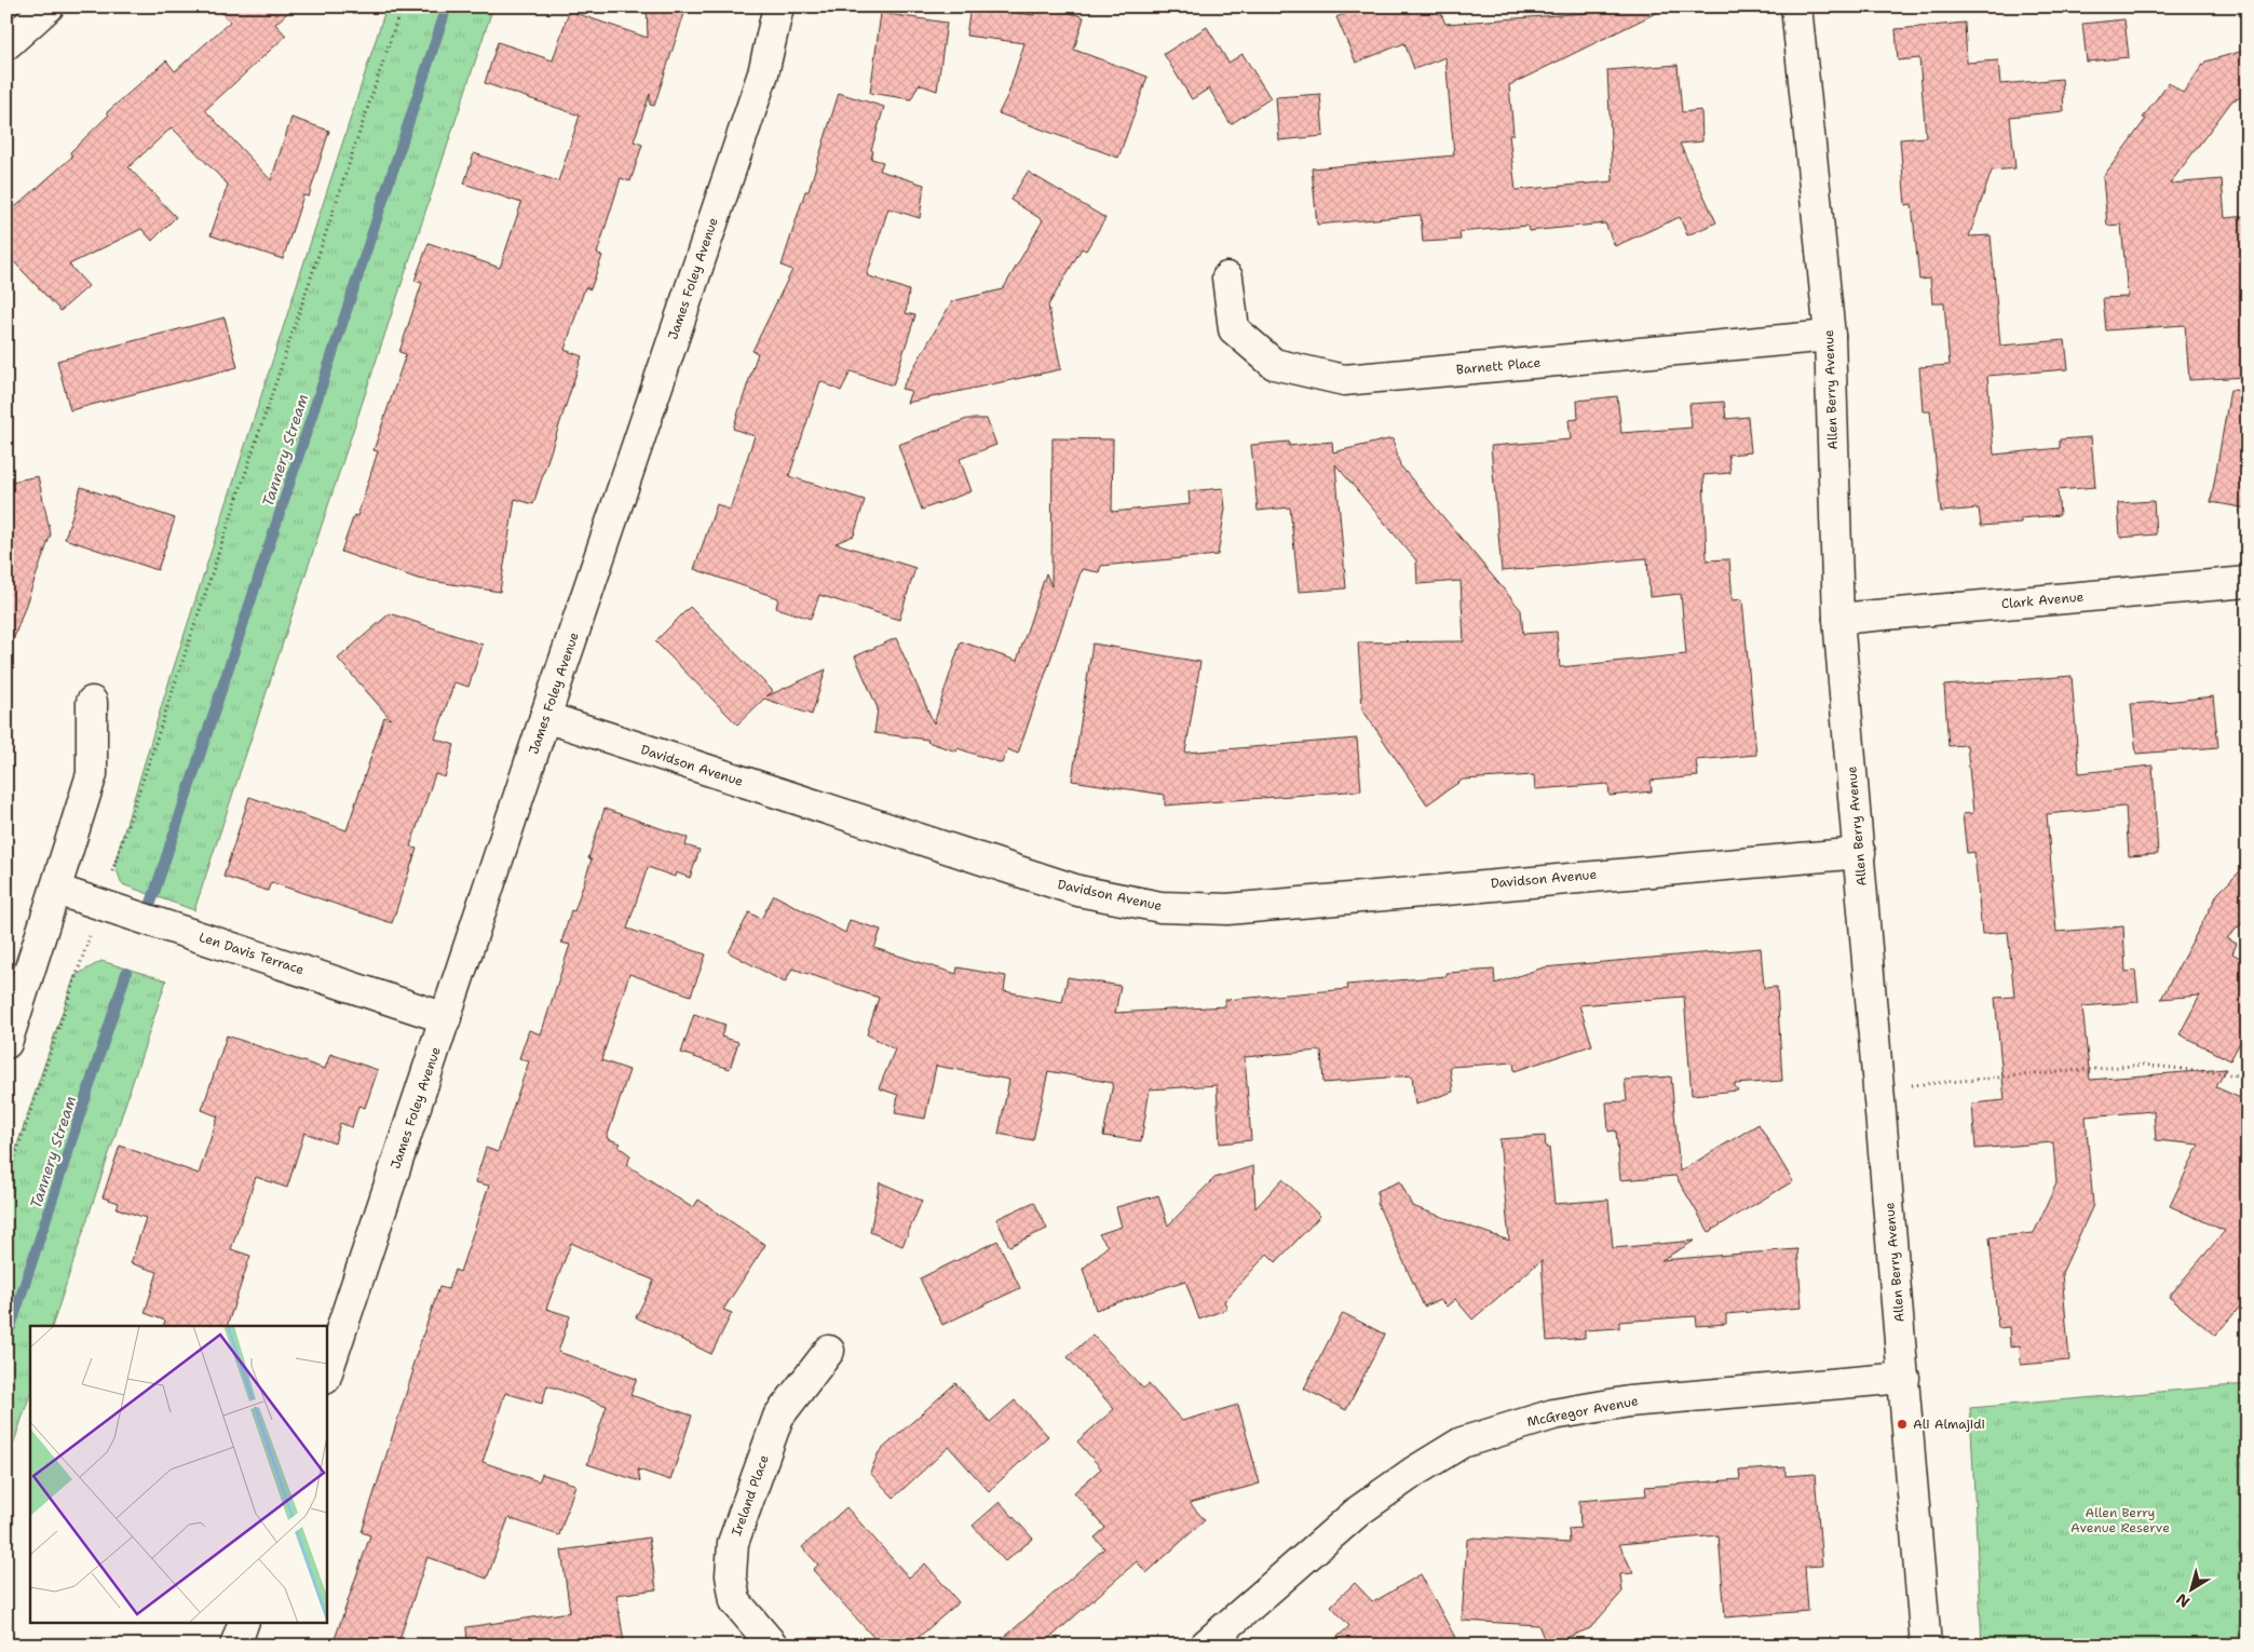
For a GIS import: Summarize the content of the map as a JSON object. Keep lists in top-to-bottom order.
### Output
{
  "streets": {
    "street": [
      "James Foley Avenue",
      "Barnett Place",
      "Allen Berry Avenue",
      "Clark Avenue",
      "Davidson Avenue",
      "Len Davis Terrace",
      "McGregor Avenue",
      "Ireland Place"
    ]
  },
  "crossings": [
    ["James Foley Avenue", "Davidson Avenue"],
    ["James Foley Avenue", "Len Davis Terrace"],
    ["Barnett Place", "Allen Berry Avenue"],
    ["Allen Berry Avenue", "Clark Avenue"],
    ["Allen Berry Avenue", "Davidson Avenue"],
    ["Allen Berry Avenue", "McGregor Avenue"]
  ],
  "water": ["Tannery Stream"],
  "parks": ["Allen Berry Avenue Reserve"],
  "places": ["Ali Almajidi"],
  "north": "bottom left"
}
